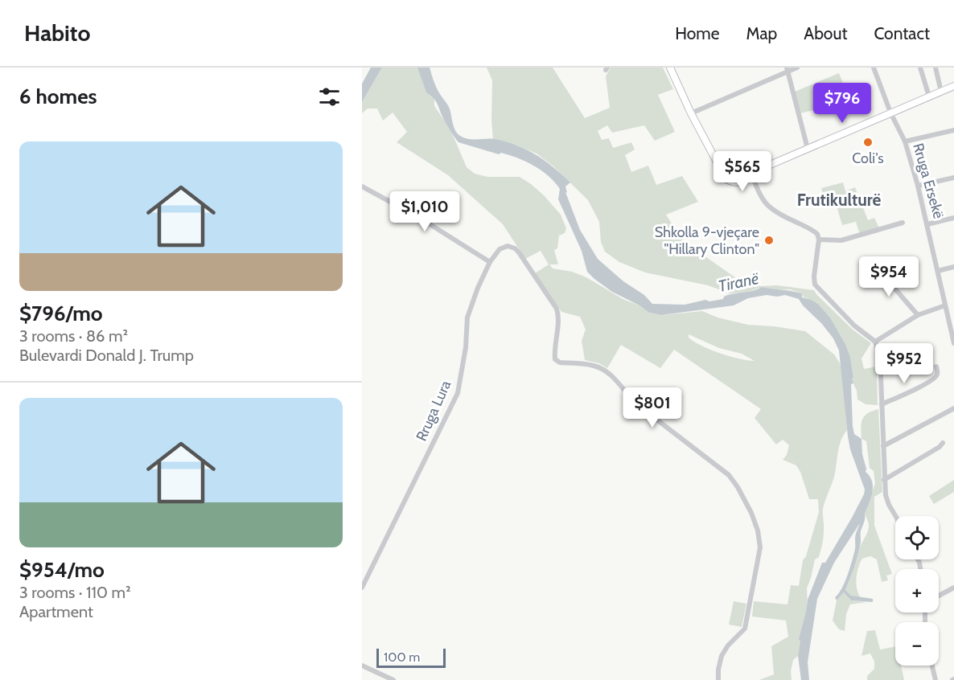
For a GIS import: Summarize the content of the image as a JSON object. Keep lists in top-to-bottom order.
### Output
{
  "streets": {
    "street": ["Rruga Ersekë", "Rruga Lura"]
  },
  "districts": ["Frutikulturë"],
  "water": ["Tiranë"],
  "places": ["Coli's", "Shkolla 9-vjeçare \"Hillary Clinton\""],
  "scale_bar": "100 m",
  "page": {
    "header": "Habito",
    "nav": [
      "Home",
      "Map",
      "About",
      "Contact"
    ],
    "heading": "6 homes",
    "price": [
      "$796",
      "$565",
      "$1,010",
      "$954",
      "$952",
      "$801"
    ],
    "list": [
      {
        "name": "$796/mo",
        "note": "3 rooms · 86 m² · Bulevardi Donald J. Trump"
      },
      {
        "name": "$954/mo",
        "note": "3 rooms · 110 m² · Apartment"
      }
    ],
    "map_buttons": ["+", "−"],
    "scale": "100 m"
  }
}
